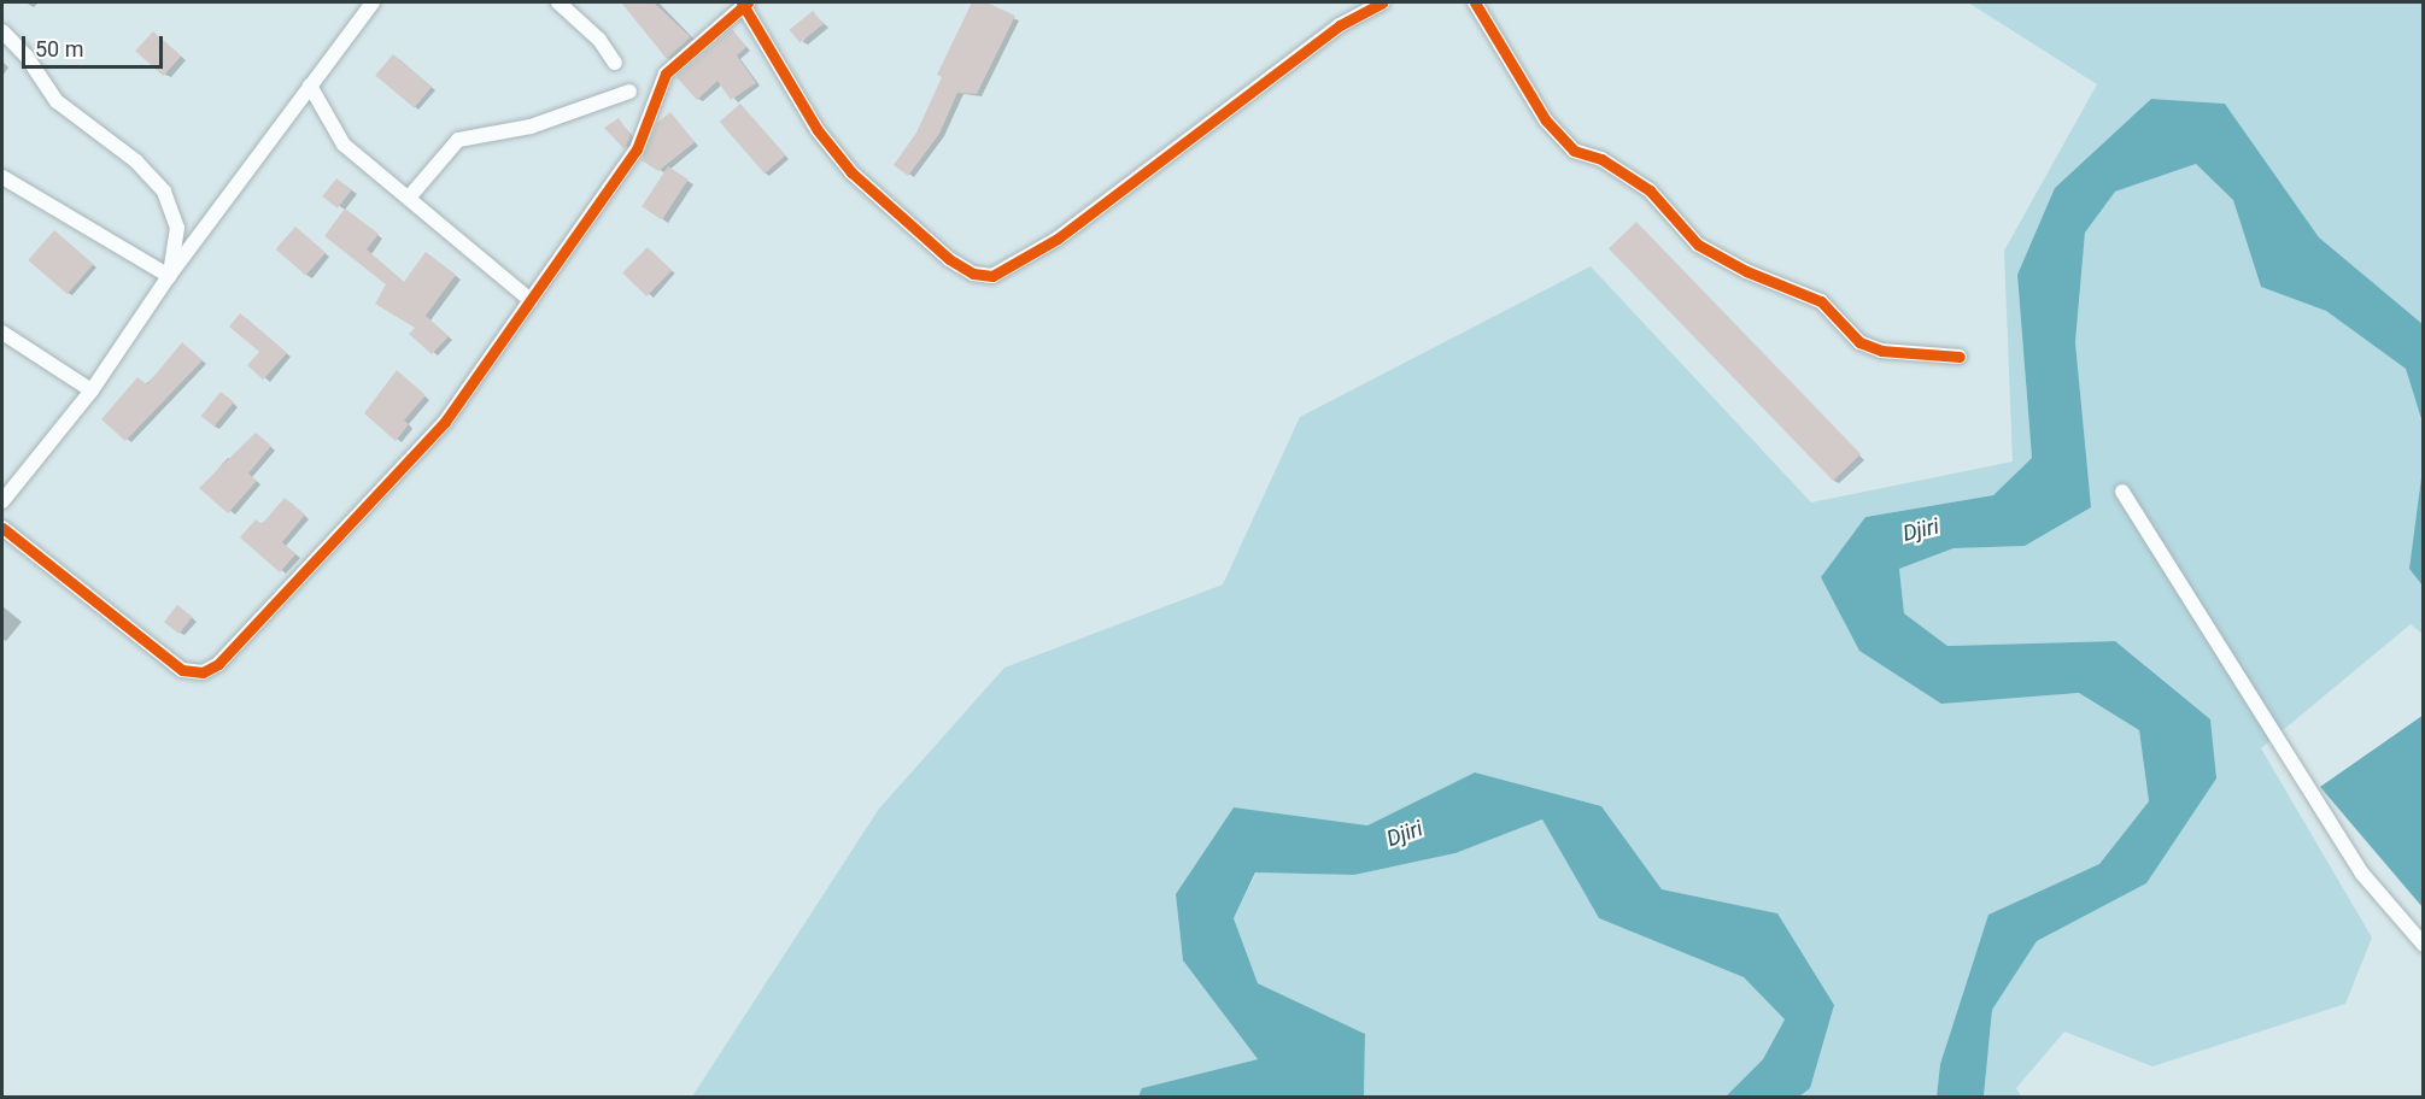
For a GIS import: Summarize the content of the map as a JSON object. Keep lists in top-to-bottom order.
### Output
{
  "water": ["Djiri"],
  "scale_bar": "50 m"
}
